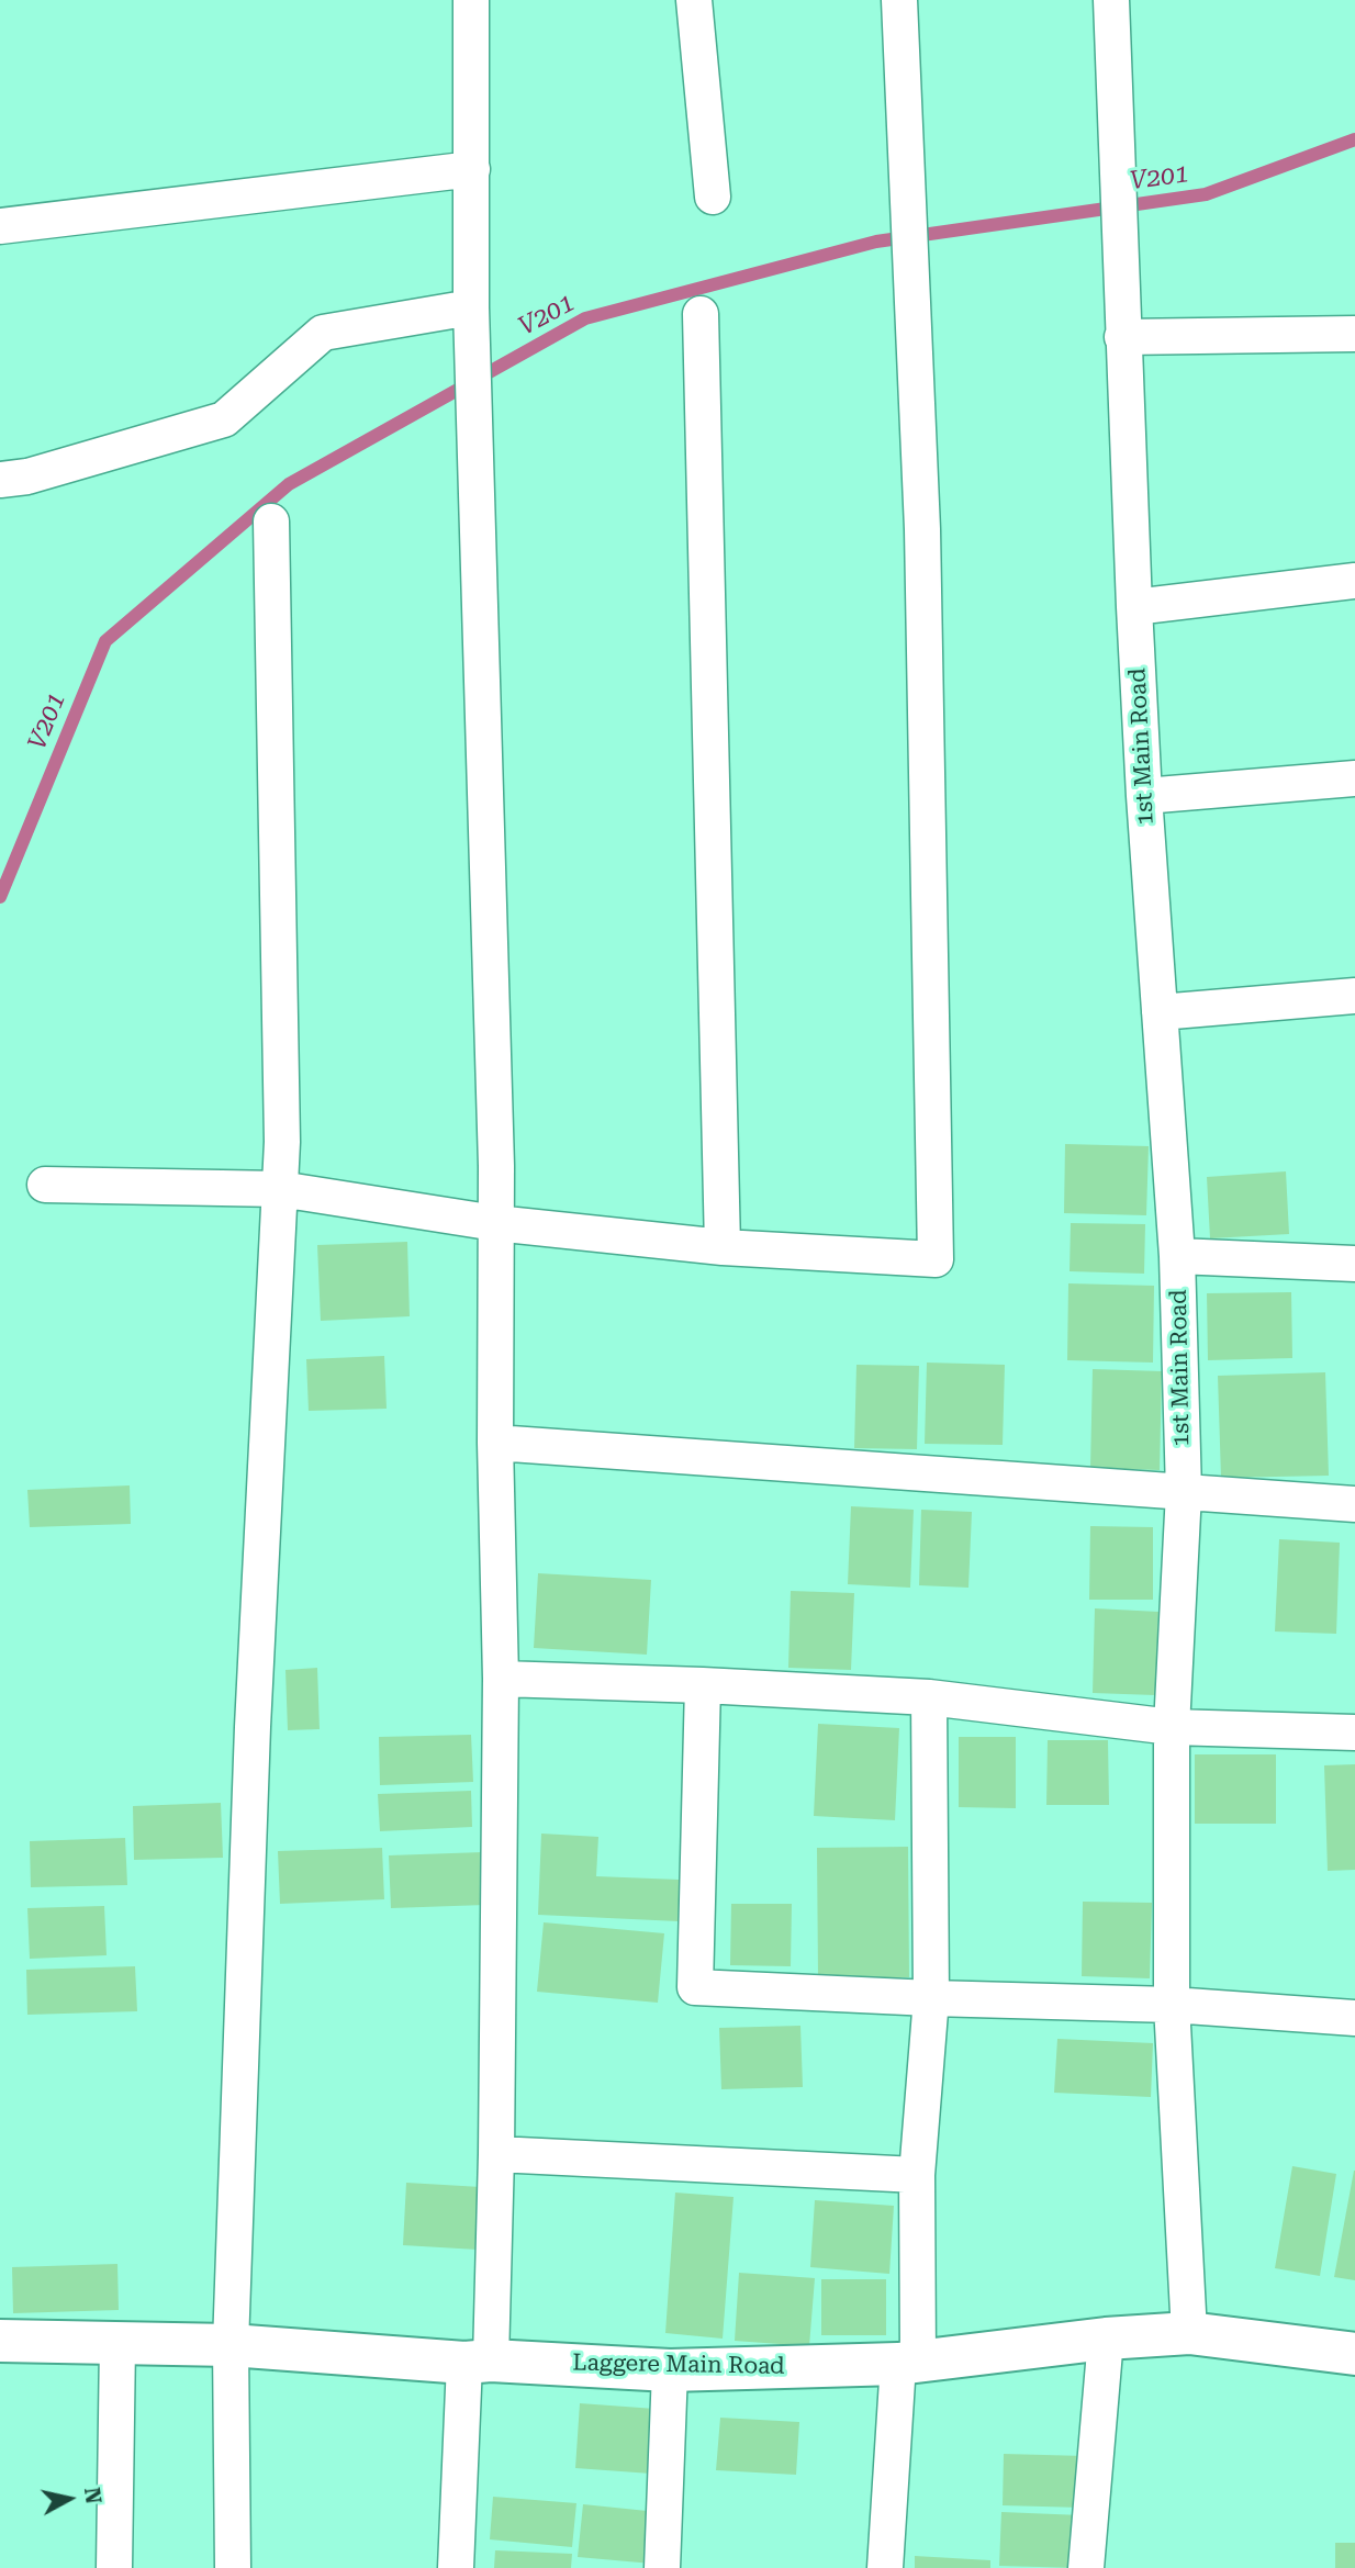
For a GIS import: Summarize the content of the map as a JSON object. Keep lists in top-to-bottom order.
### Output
{
  "streets": {
    "street": ["1st Main Road", "Laggere Main Road"]
  },
  "crossings": [
    ["1st Main Road", "Laggere Main Road"]
  ],
  "water": ["V201"],
  "north": "right"
}
